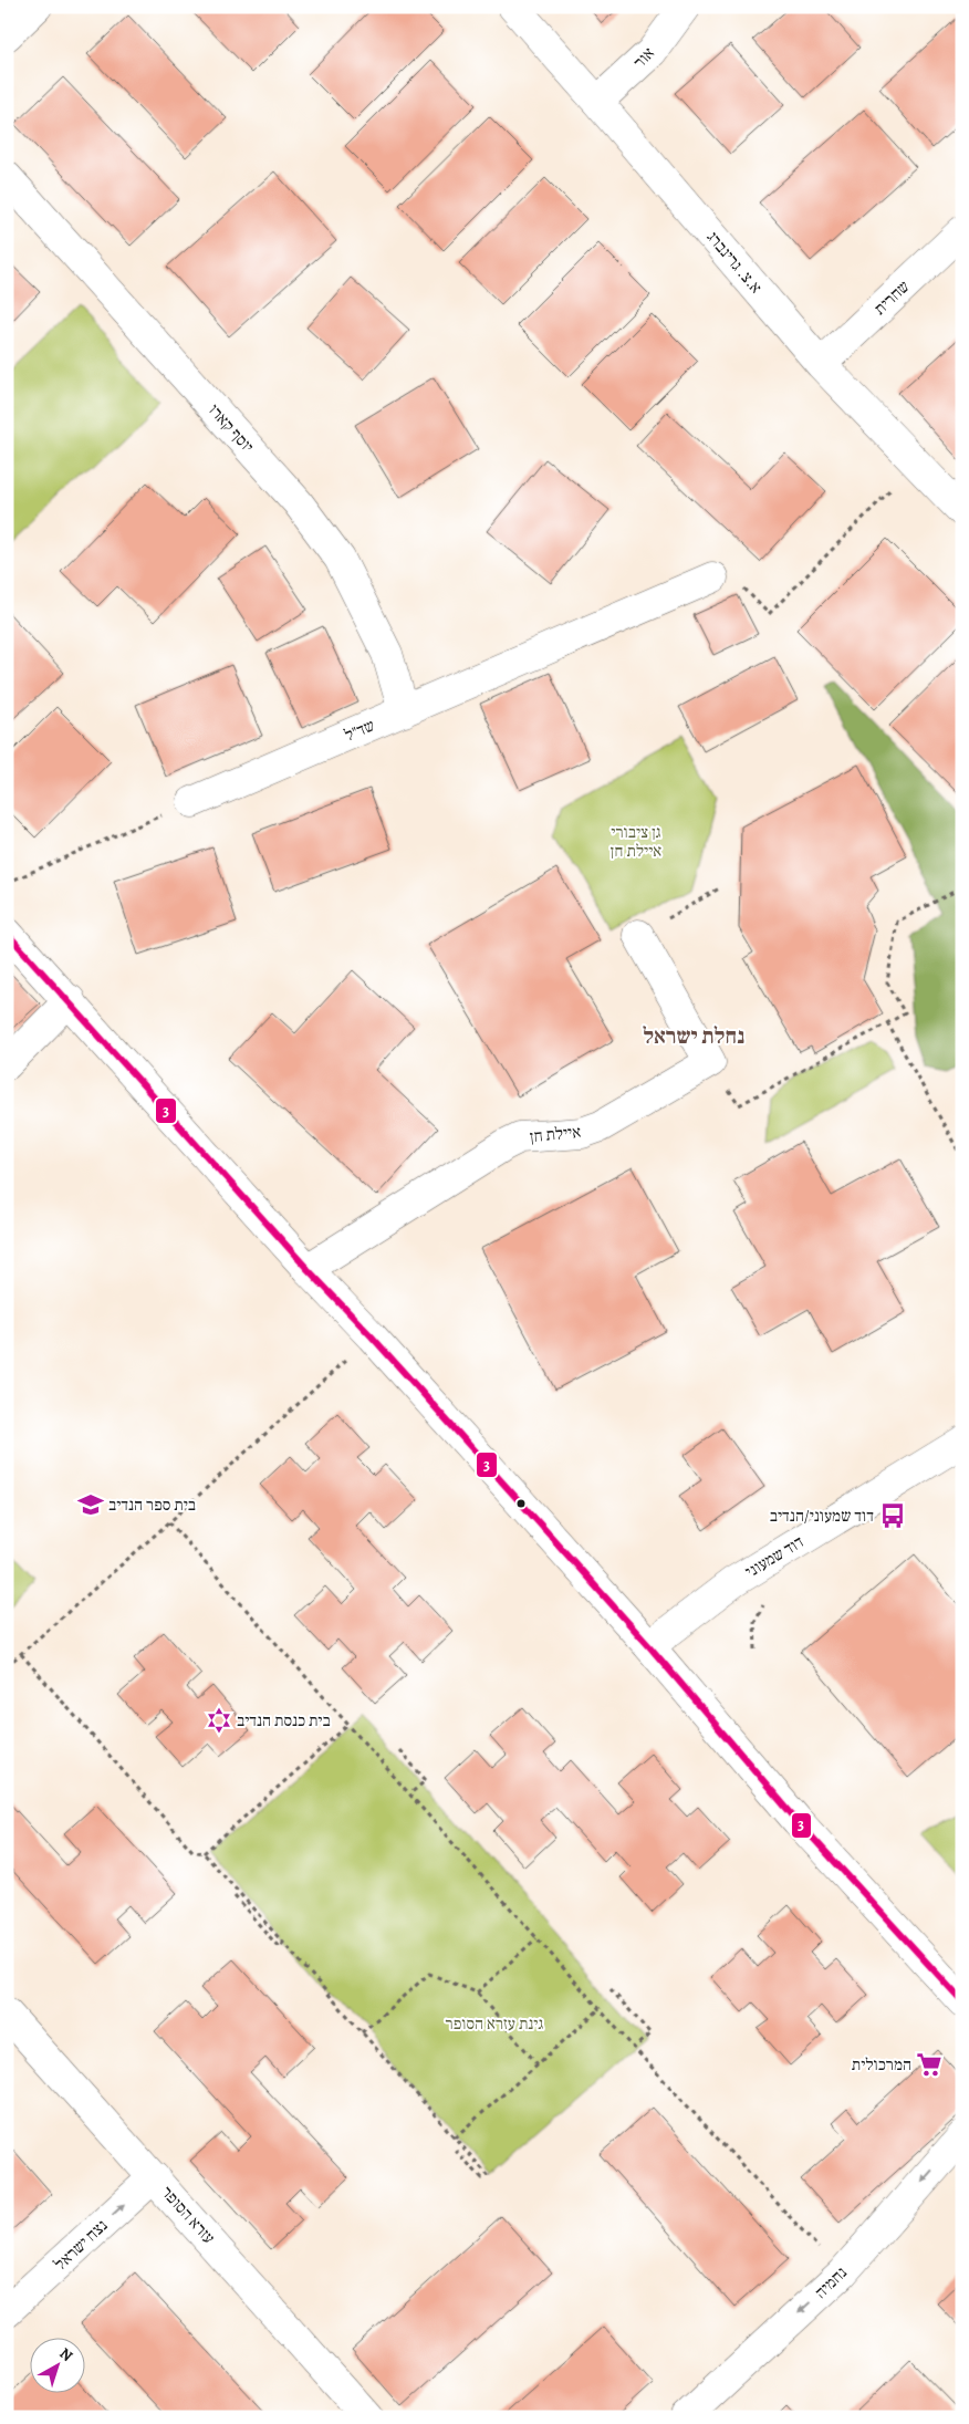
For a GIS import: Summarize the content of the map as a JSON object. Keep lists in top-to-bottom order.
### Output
{
  "streets": {
    "street": [
      "אור",
      "א.צ. גרינברג",
      "שחרית",
      "יוסף קארו",
      "שד\"ל",
      "איילת חן",
      "דוד שמעוני",
      "עזרא הסופר",
      "נצח ישראל",
      "נחמיה"
    ]
  },
  "crossings": [
    ["אור", "א.צ. גרינברג"],
    ["א.צ. גרינברג", "שחרית"],
    ["יוסף קארו", "שד\"ל"],
    ["עזרא הסופר", "נצח ישראל"]
  ],
  "one_way": ["נצח ישראל", "נחמיה"],
  "districts": ["נחלת ישראל"],
  "parks": ["גן ציבורי איילת חן", "גינת עזרא הסופר"],
  "places": {
    "school or university": ["בית ספר הנדיב"],
    "bus stop": ["דוד שמעוני/הנדיב"],
    "synagogue": ["בית כנסת הנדיב"],
    "supermarket": ["המרכולית"]
  },
  "lines": ["transit line 3"],
  "north": "top right"
}
